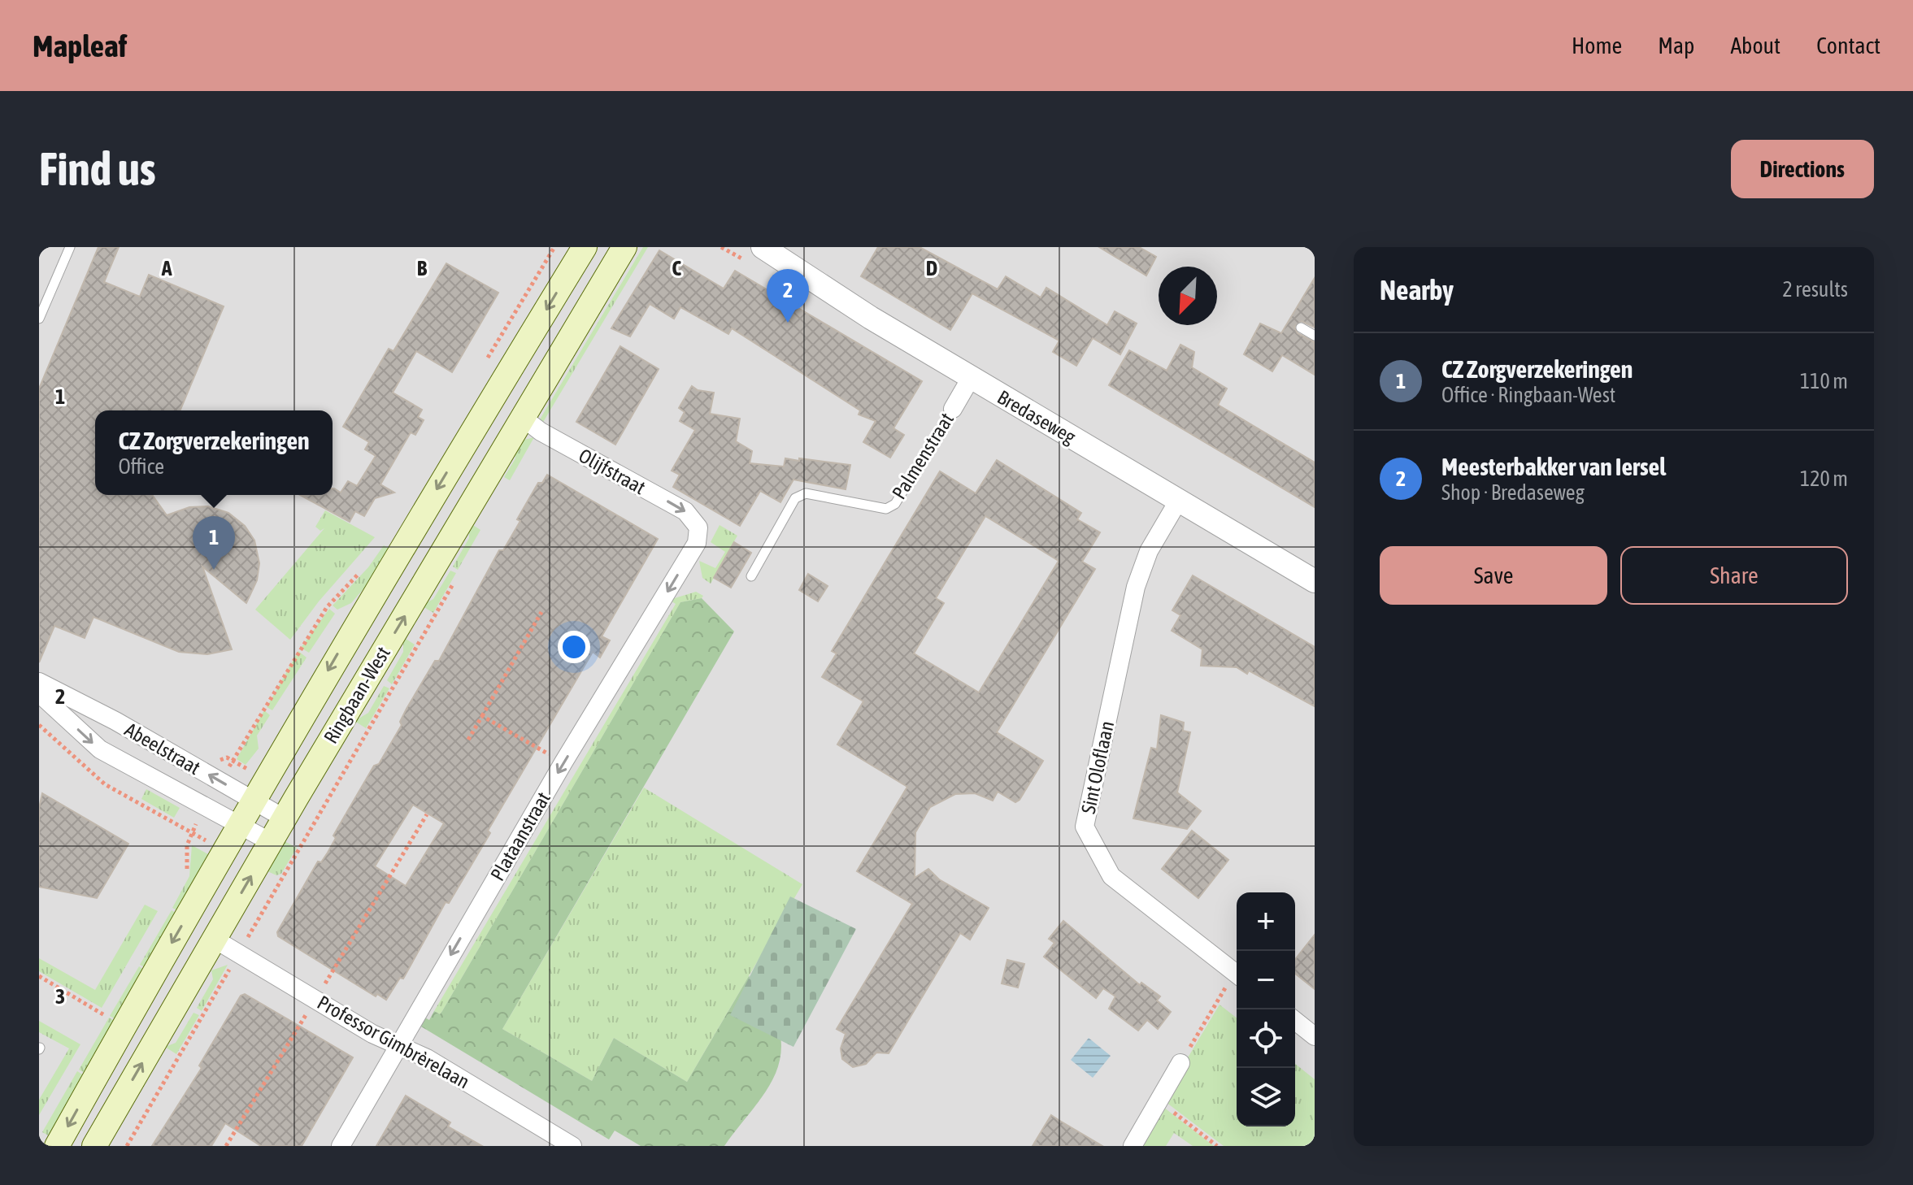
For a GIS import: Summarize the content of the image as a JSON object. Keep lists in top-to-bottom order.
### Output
{
  "streets": {
    "main road": ["Ringbaan-West"],
    "street": [
      "Bredaseweg",
      "Palmenstraat",
      "Olijfstraat",
      "Abeelstraat",
      "Sint Oloflaan",
      "Plataanstraat",
      "Professor Gimbrèrelaan"
    ]
  },
  "crossings": [
    ["Bredaseweg", "Palmenstraat"],
    ["Bredaseweg", "Sint Oloflaan"],
    ["Olijfstraat", "Ringbaan-West"],
    ["Olijfstraat", "Plataanstraat"],
    ["Ringbaan-West", "Abeelstraat"],
    ["Ringbaan-West", "Professor Gimbrèrelaan"],
    ["Plataanstraat", "Professor Gimbrèrelaan"]
  ],
  "one_way": ["Olijfstraat", "Plataanstraat"],
  "north": "bottom left",
  "page": {
    "header": "Mapleaf",
    "nav": [
      "Home",
      "Map",
      "About",
      "Contact"
    ],
    "buttons": [
      "Directions",
      ["Save", "Share"]
    ],
    "title": "Find us",
    "heading": ["Nearby", "2 results"],
    "pins": ["2", "1"],
    "list": [
      {
        "mark": "1",
        "name": "CZ Zorgverzekeringen",
        "note": "Office · Ringbaan-West",
        "value": "110 m"
      },
      {
        "mark": "2",
        "name": "Meesterbakker van Iersel",
        "note": "Shop · Bredaseweg",
        "value": "120 m"
      }
    ],
    "popup": ["CZ Zorgverzekeringen", "Office"],
    "map_buttons": ["+", "−"]
  },
  "grid": {
    "columns": [
      "A",
      "B",
      "C",
      "D"
    ],
    "rows": ["1", "2", "3"]
  }
}
